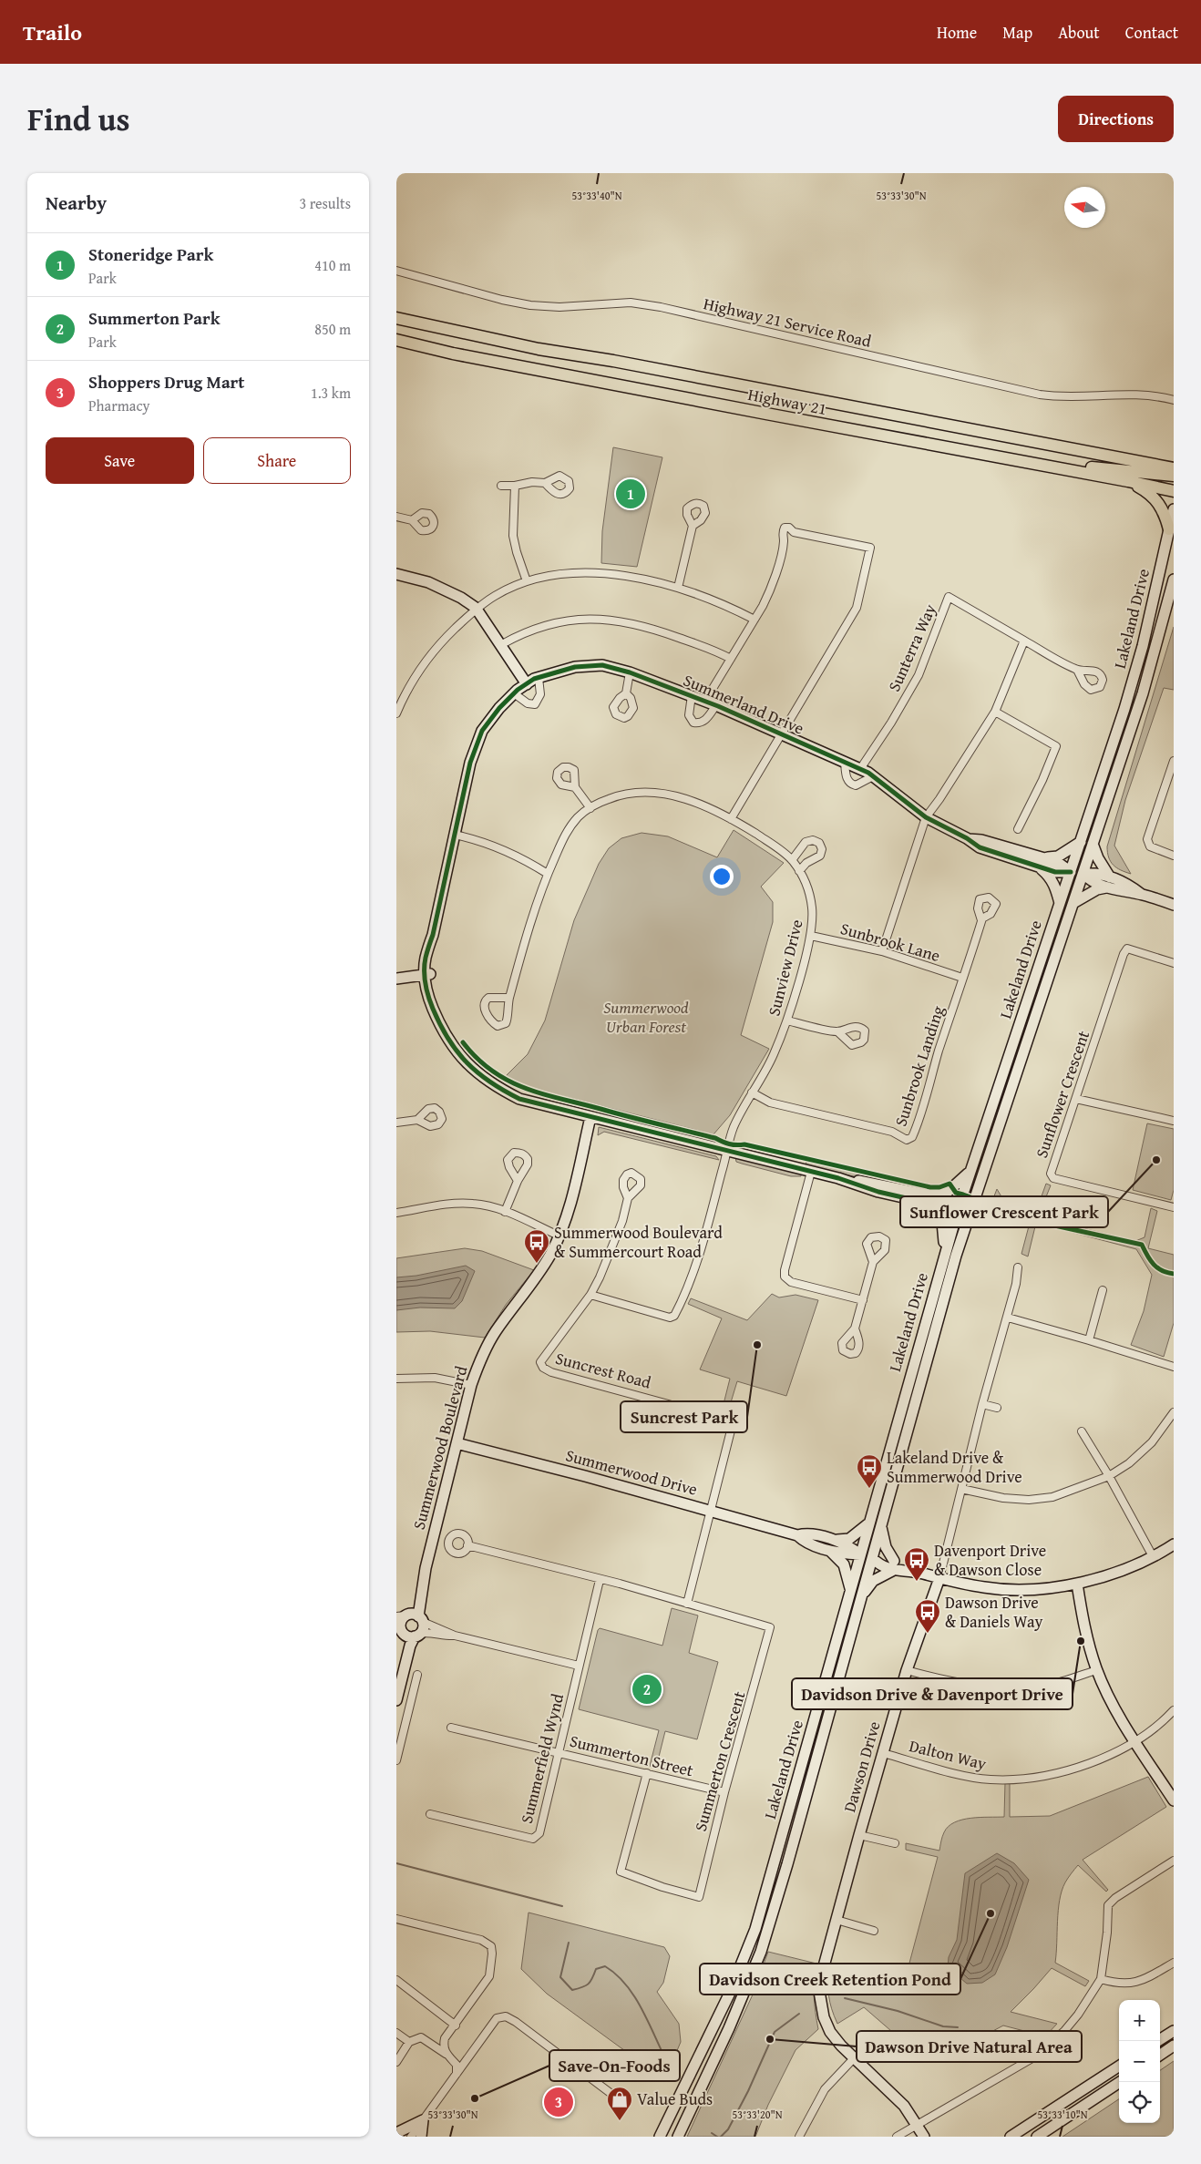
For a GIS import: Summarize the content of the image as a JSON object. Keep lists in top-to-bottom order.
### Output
{
  "streets": {
    "main road": [
      "Highway 21",
      "Lakeland Drive",
      "Summerland Drive",
      "Summerwood Boulevard",
      "Summerwood Drive",
      "Dawson Drive"
    ],
    "street": [
      "Highway 21 Service Road",
      "Sunterra Way",
      "Sunbrook Lane",
      "Sunview Drive",
      "Sunbrook Landing",
      "Sunflower Crescent",
      "Suncrest Road",
      "Dalton Way",
      "Summerton Street",
      "Summerfield Wynd",
      "Summerton Crescent"
    ]
  },
  "crossings": [
    ["Lakeland Drive", "Summerland Drive"],
    ["Lakeland Drive", "Summerwood Drive"],
    ["Sunterra Way", "Summerland Drive"],
    ["Sunbrook Lane", "Sunview Drive"],
    ["Sunbrook Lane", "Sunbrook Landing"],
    ["Sunview Drive", "Sunbrook Landing"],
    ["Sunview Drive", "Suncrest Road"],
    ["Suncrest Road", "Summerwood Drive"],
    ["Summerwood Boulevard", "Summerwood Drive"],
    ["Dalton Way", "Dawson Drive"],
    ["Summerton Street", "Summerfield Wynd"],
    ["Summerton Street", "Summerton Crescent"],
    ["Summerfield Wynd", "Summerton Crescent"]
  ],
  "parks": ["Summerwood Urban Forest"],
  "places": {
    "other": [
      "Sunflower Crescent Park",
      "Suncrest Park",
      "Davidson Drive & Davenport Drive",
      "Davidson Creek Retention Pond",
      "Dawson Drive Natural Area",
      "Save-On-Foods"
    ],
    "bus stop": [
      "Summerwood Boulevard & Summercourt Road",
      "Lakeland Drive & Summerwood Drive",
      "Davenport Drive & Dawson Close",
      "Dawson Drive & Daniels Way"
    ],
    "shop": ["Value Buds"]
  },
  "north": "left",
  "page": {
    "header": "Trailo",
    "nav": [
      "Home",
      "Map",
      "About",
      "Contact"
    ],
    "title": "Find us",
    "buttons": [
      "Directions",
      ["Save", "Share"]
    ],
    "heading": ["Nearby", "3 results"],
    "list": [
      {
        "mark": "1",
        "name": "Stoneridge Park",
        "note": "Park",
        "value": "410 m"
      },
      {
        "mark": "2",
        "name": "Summerton Park",
        "note": "Park",
        "value": "850 m"
      },
      {
        "mark": "3",
        "name": "Shoppers Drug Mart",
        "note": "Pharmacy",
        "value": "1.3 km"
      }
    ],
    "pins": ["1", "2", "3"],
    "map_buttons": ["+", "−"]
  },
  "coordinates": [
    "53°33'40\"N",
    "53°33'30\"N",
    "53°33'20\"N",
    "53°33'10\"N"
  ]
}
